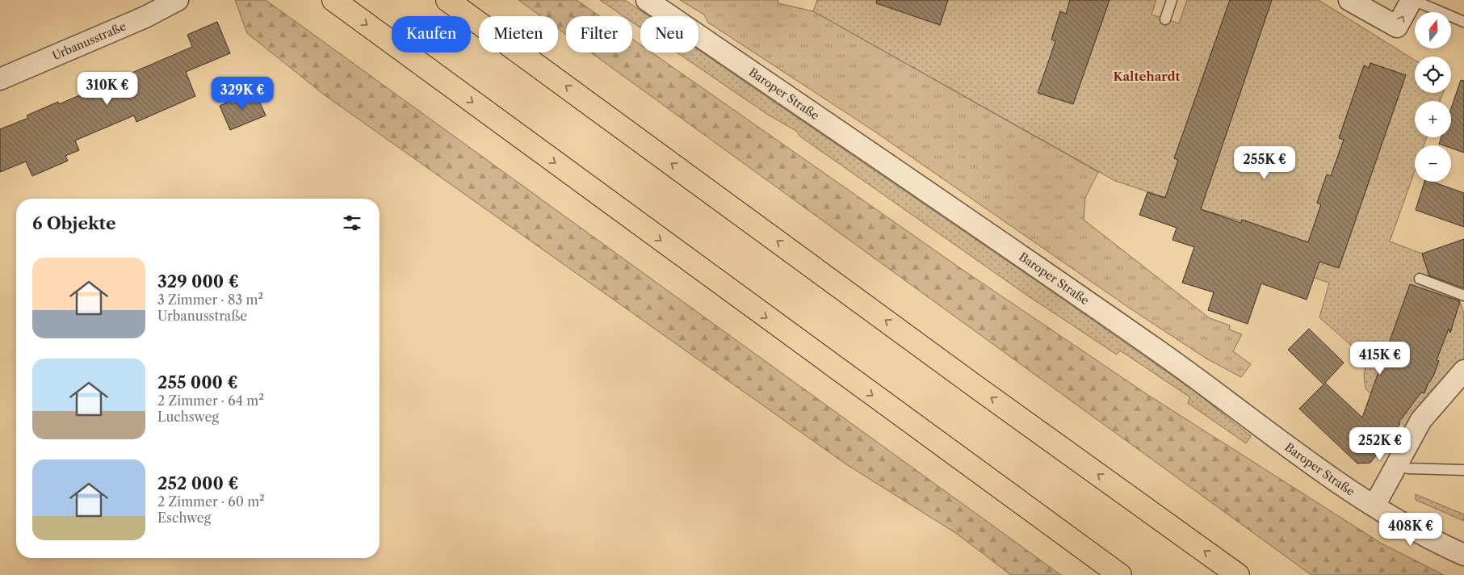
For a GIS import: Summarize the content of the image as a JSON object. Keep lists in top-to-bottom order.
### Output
{
  "streets": {
    "street": ["Urbanusstraße", "Baroper Straße"]
  },
  "districts": ["Kaltehardt"],
  "north": "top",
  "page": {
    "map_buttons": ["+", "−"],
    "chip": [
      "Kaufen",
      "Mieten",
      "Filter",
      "Neu"
    ],
    "price": [
      "310K €",
      "329K €",
      "255K €",
      "415K €",
      "252K €",
      "408K €"
    ],
    "heading": "6 Objekte",
    "list": [
      {
        "name": "329 000 €",
        "note": "3 Zimmer · 83 m² · Urbanusstraße"
      },
      {
        "name": "255 000 €",
        "note": "2 Zimmer · 64 m² · Luchsweg"
      },
      {
        "name": "252 000 €",
        "note": "2 Zimmer · 60 m² · Eschweg"
      }
    ]
  }
}
